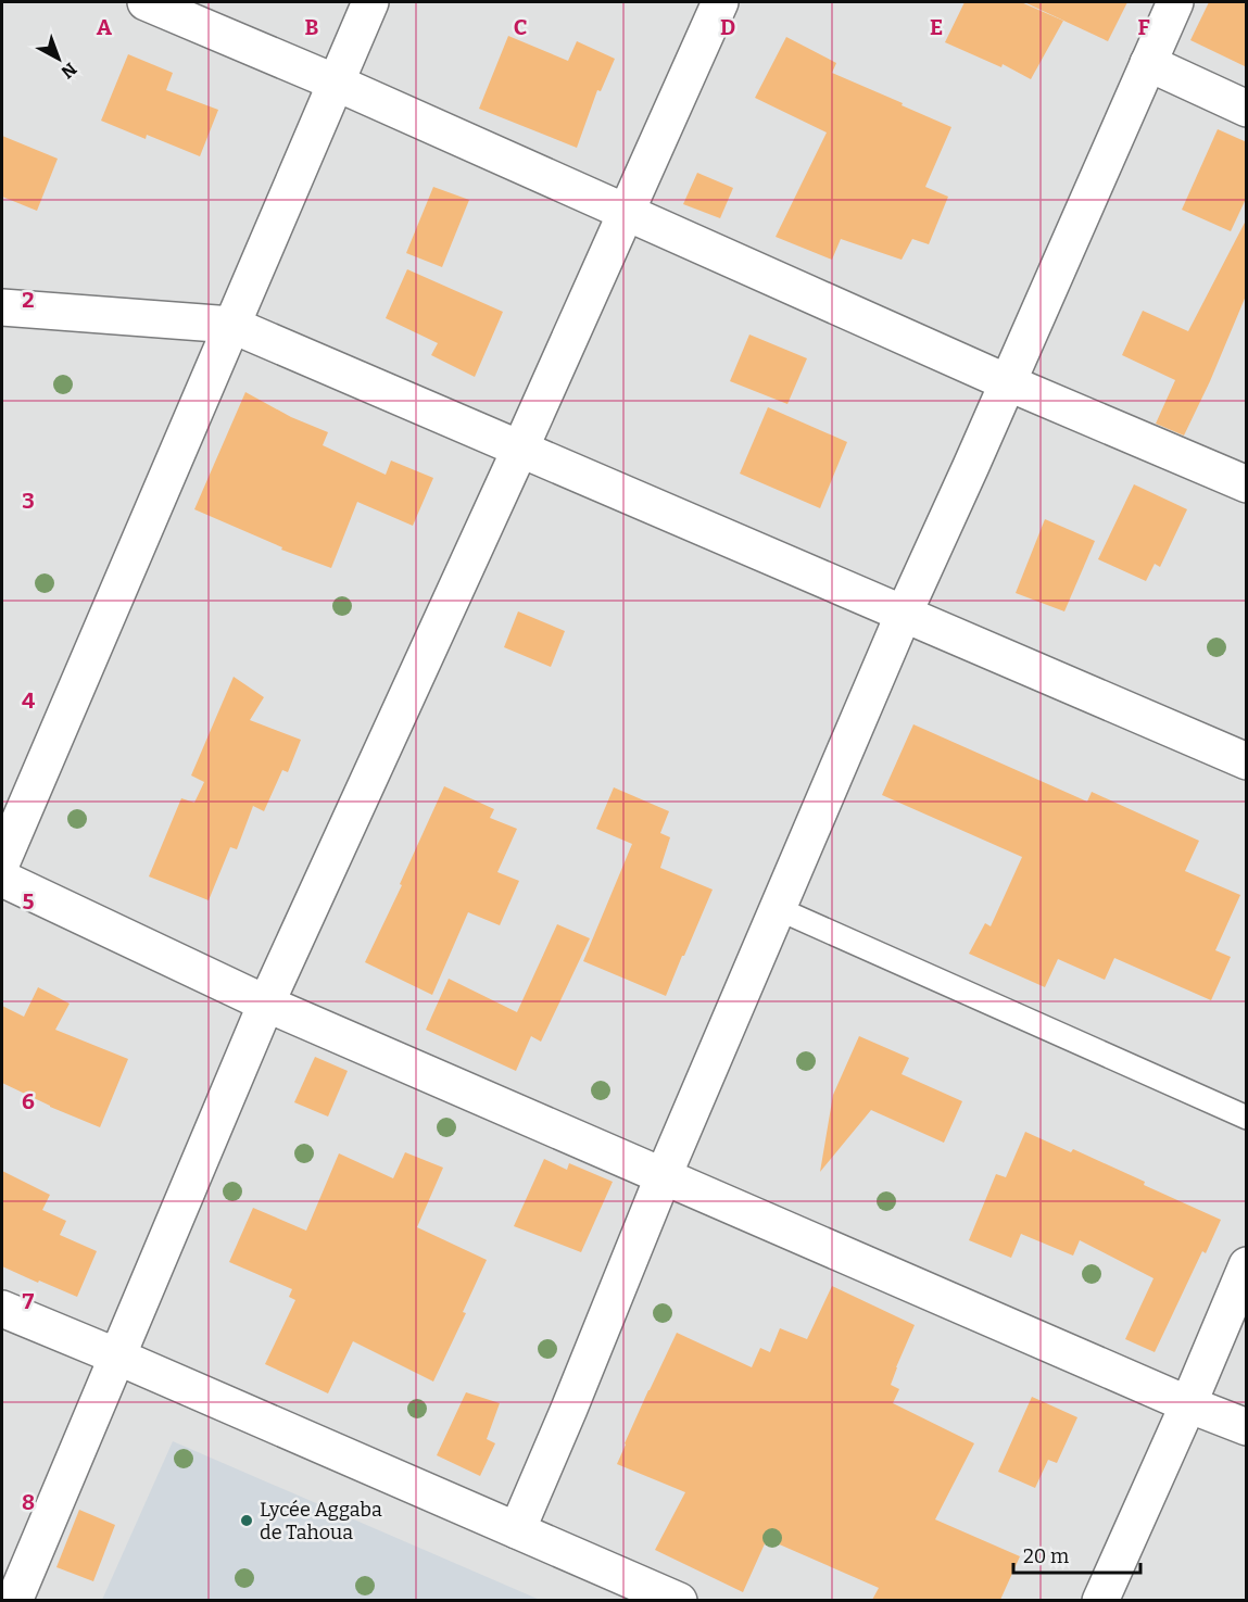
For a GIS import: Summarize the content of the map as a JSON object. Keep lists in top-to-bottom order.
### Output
{
  "places": ["Lycée Aggaba de Tahoua"],
  "scale_bar": "20 m",
  "north": "bottom right",
  "grid": {
    "columns": [
      "A",
      "B",
      "C",
      "D",
      "E",
      "F"
    ],
    "rows": [
      "2",
      "3",
      "4",
      "5",
      "6",
      "7",
      "8"
    ]
  }
}
